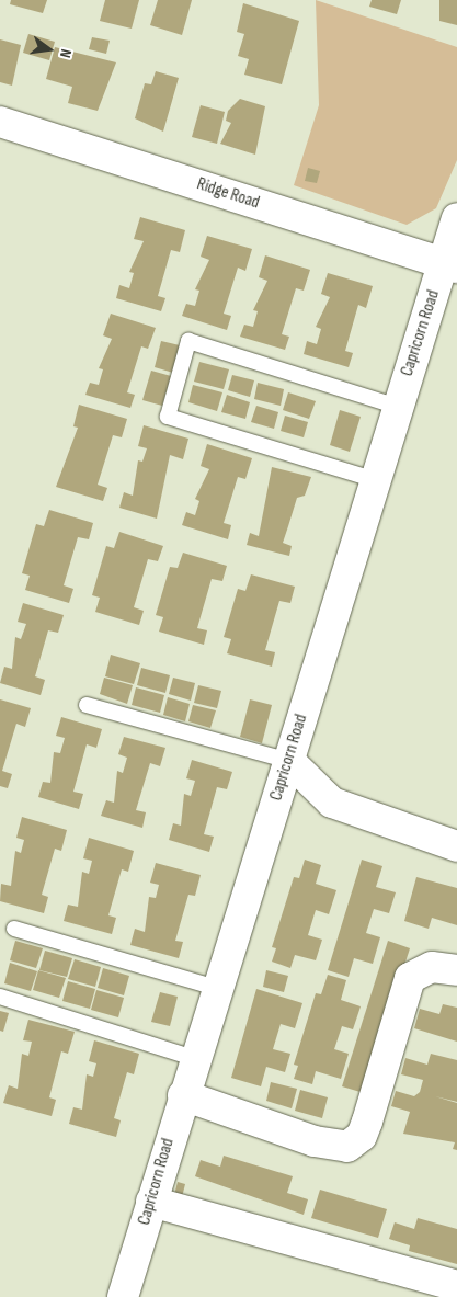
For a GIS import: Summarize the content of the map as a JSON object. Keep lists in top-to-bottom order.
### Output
{
  "streets": {
    "street": ["Ridge Road", "Capricorn Road"]
  },
  "crossings": [
    ["Ridge Road", "Capricorn Road"]
  ],
  "north": "right"
}
